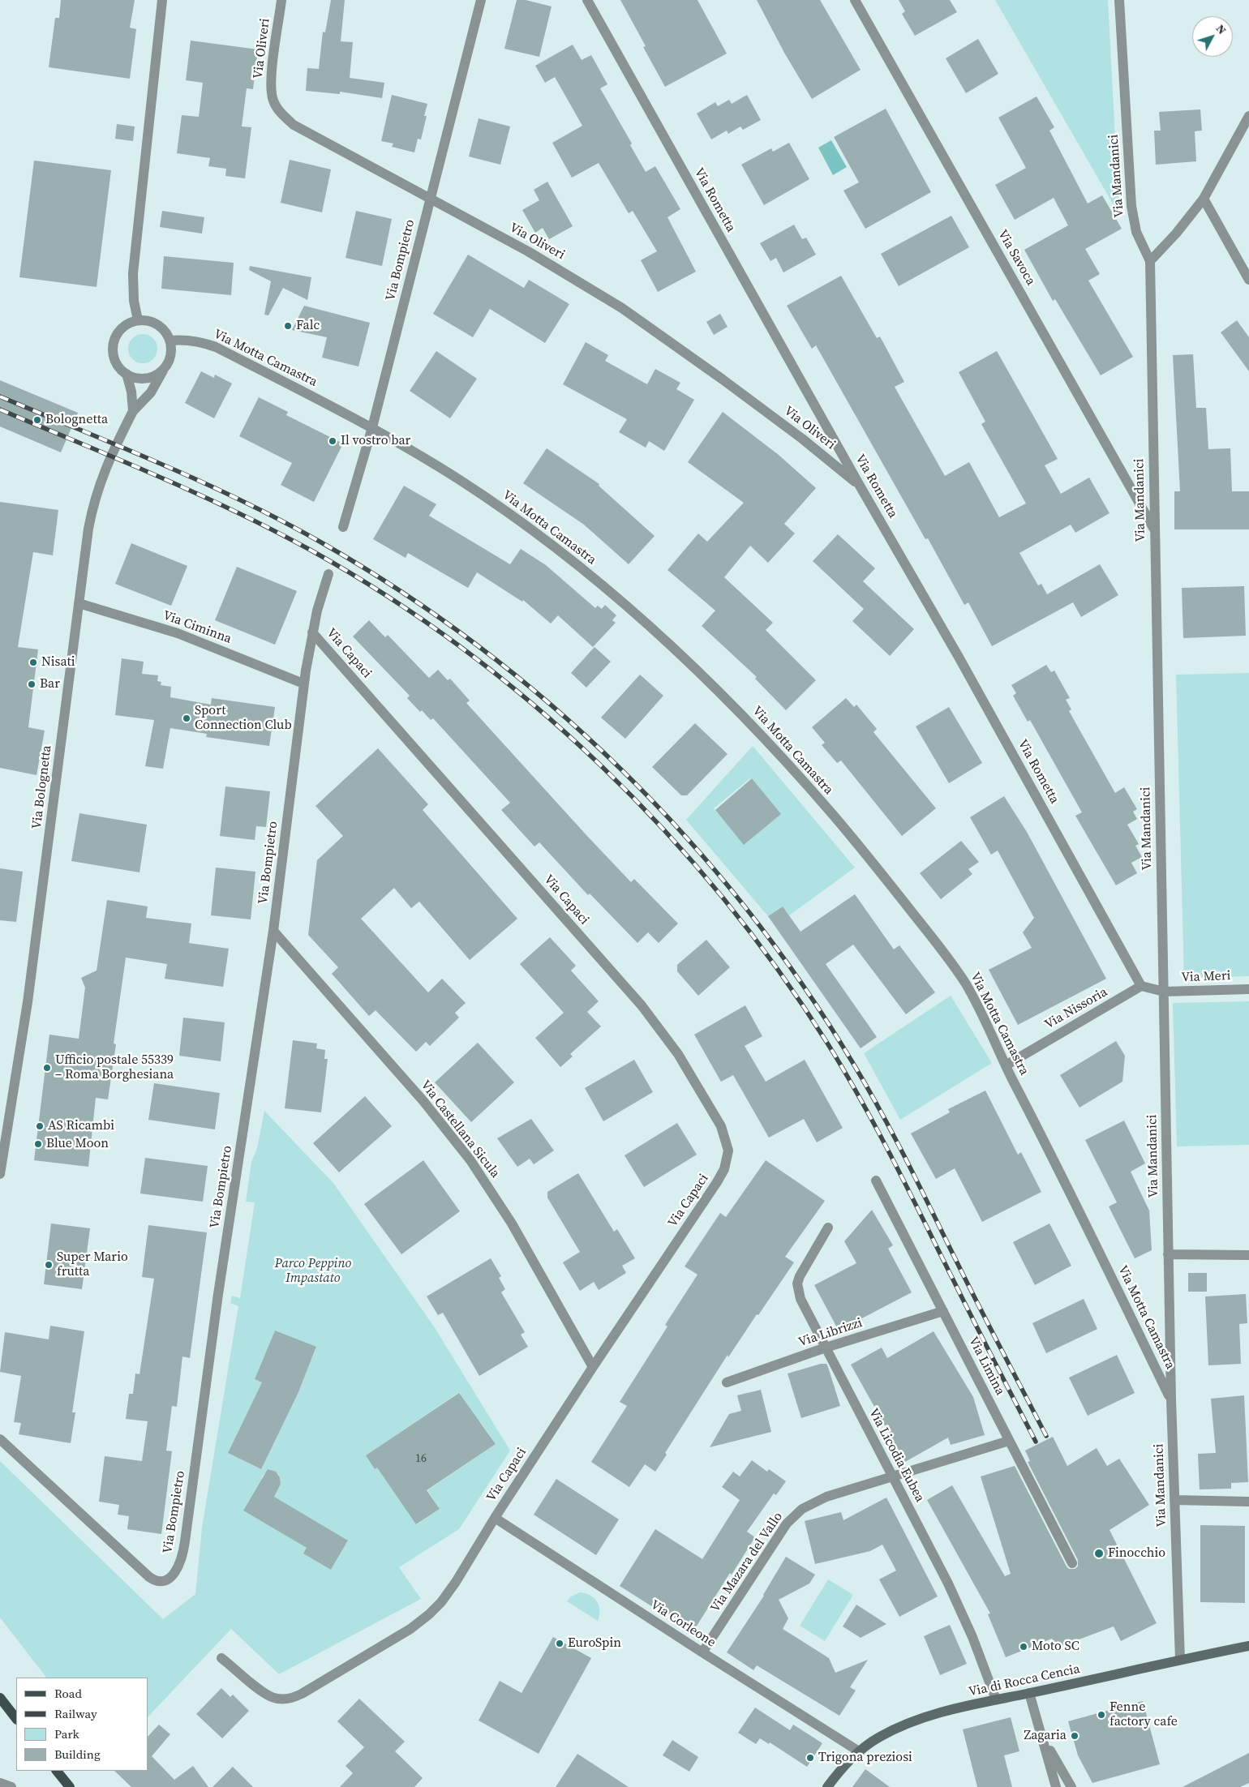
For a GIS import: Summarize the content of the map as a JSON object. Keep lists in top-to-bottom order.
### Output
{
  "streets": {
    "main road": ["Via di Rocca Cencia"],
    "street": [
      "Via Oliveri",
      "Via Mandanici",
      "Via Rometta",
      "Via Savoca",
      "Via Bompietro",
      "Via Motta Camastra",
      "Via Ciminna",
      "Via Capaci",
      "Via Bolognetta",
      "Via Meri",
      "Via Nissoria",
      "Via Castellana Sicula",
      "Via Librizzi",
      "Via Limina",
      "Via Licodia Eubea",
      "Via Mazara del Vallo",
      "Via Corleone"
    ]
  },
  "crossings": [
    ["Via Oliveri", "Via Rometta"],
    ["Via Oliveri", "Via Bompietro"],
    ["Via Mandanici", "Via Savoca"],
    ["Via Mandanici", "Via Motta Camastra"],
    ["Via Mandanici", "Via Meri"],
    ["Via Mandanici", "Via di Rocca Cencia"],
    ["Via Rometta", "Via Nissoria"],
    ["Via Bompietro", "Via Motta Camastra"],
    ["Via Bompietro", "Via Ciminna"],
    ["Via Bompietro", "Via Capaci"],
    ["Via Bompietro", "Via Castellana Sicula"],
    ["Via Motta Camastra", "Via Bolognetta"],
    ["Via Motta Camastra", "Via Nissoria"],
    ["Via Ciminna", "Via Bolognetta"],
    ["Via Capaci", "Via Castellana Sicula"],
    ["Via Capaci", "Via Corleone"],
    ["Via Librizzi", "Via Limina"],
    ["Via Librizzi", "Via Licodia Eubea"],
    ["Via Limina", "Via Mazara del Vallo"],
    ["Via Licodia Eubea", "Via Mazara del Vallo"],
    ["Via Licodia Eubea", "Via di Rocca Cencia"],
    ["Via Mazara del Vallo", "Via Corleone"],
    ["Via Corleone", "Via di Rocca Cencia"]
  ],
  "parks": ["Parco Peppino Impastato"],
  "places": [
    "Falc",
    "Bolognetta",
    "Il vostro bar",
    "Nisati",
    "Bar",
    "Sport Connection Club",
    "Ufficio postale 55339 – Roma Borghesiana",
    "AS Ricambi",
    "Blue Moon",
    "Super Mario frutta",
    "Finocchio",
    "EuroSpin",
    "Moto SC",
    "Fenne factory cafe",
    "Zagaria",
    "Trigona preziosi"
  ],
  "house_numbers": ["16"],
  "legend": [
    "Road",
    "Railway",
    "Park",
    "Building"
  ],
  "north": "top right"
}
